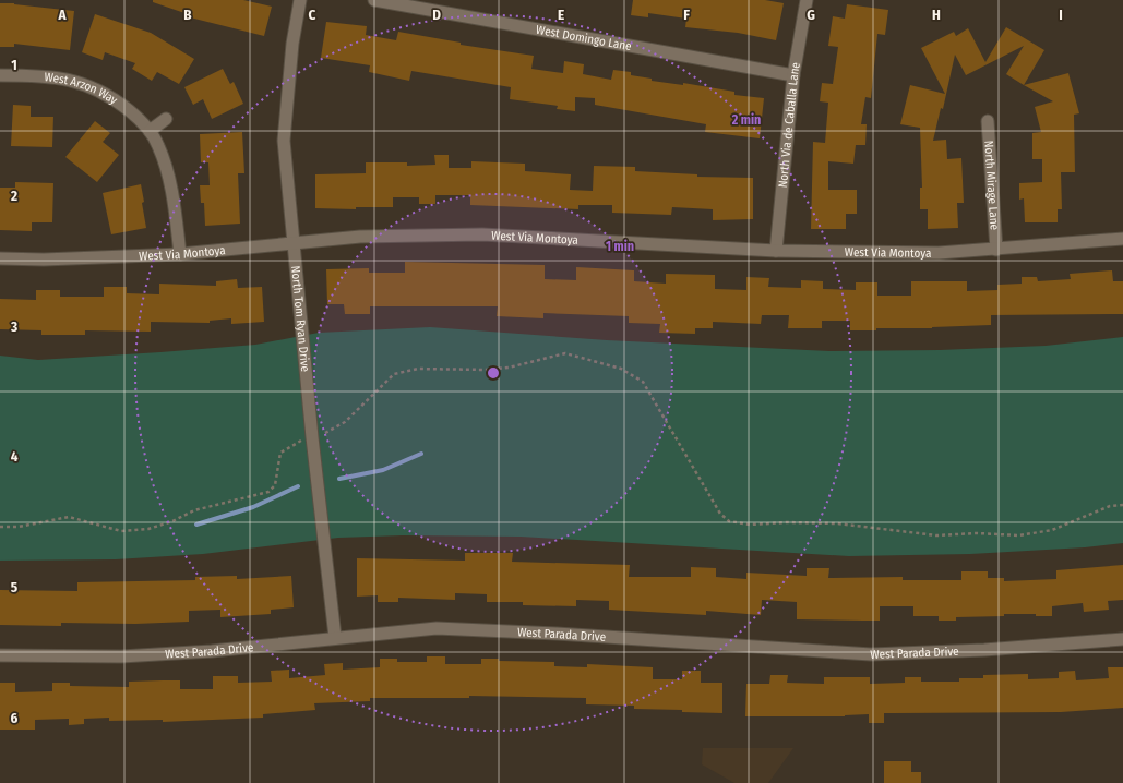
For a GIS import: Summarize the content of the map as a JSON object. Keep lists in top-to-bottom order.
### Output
{
  "streets": {
    "street": [
      "West Domingo Lane",
      "West Arzon Way",
      "North Via de Caballa Lane",
      "North Mirage Lane",
      "West Via Montoya",
      "North Tom Ryan Drive",
      "West Parada Drive"
    ]
  },
  "crossings": [
    ["West Domingo Lane", "North Via de Caballa Lane"],
    ["West Arzon Way", "West Via Montoya"],
    ["North Via de Caballa Lane", "West Via Montoya"],
    ["North Mirage Lane", "West Via Montoya"],
    ["West Via Montoya", "North Tom Ryan Drive"],
    ["North Tom Ryan Drive", "West Parada Drive"]
  ],
  "grid": {
    "columns": [
      "A",
      "B",
      "C",
      "D",
      "E",
      "F",
      "G",
      "H",
      "I"
    ],
    "rows": [
      "1",
      "2",
      "3",
      "4",
      "5",
      "6"
    ]
  },
  "rings": ["2 min", "1 min"]
}
